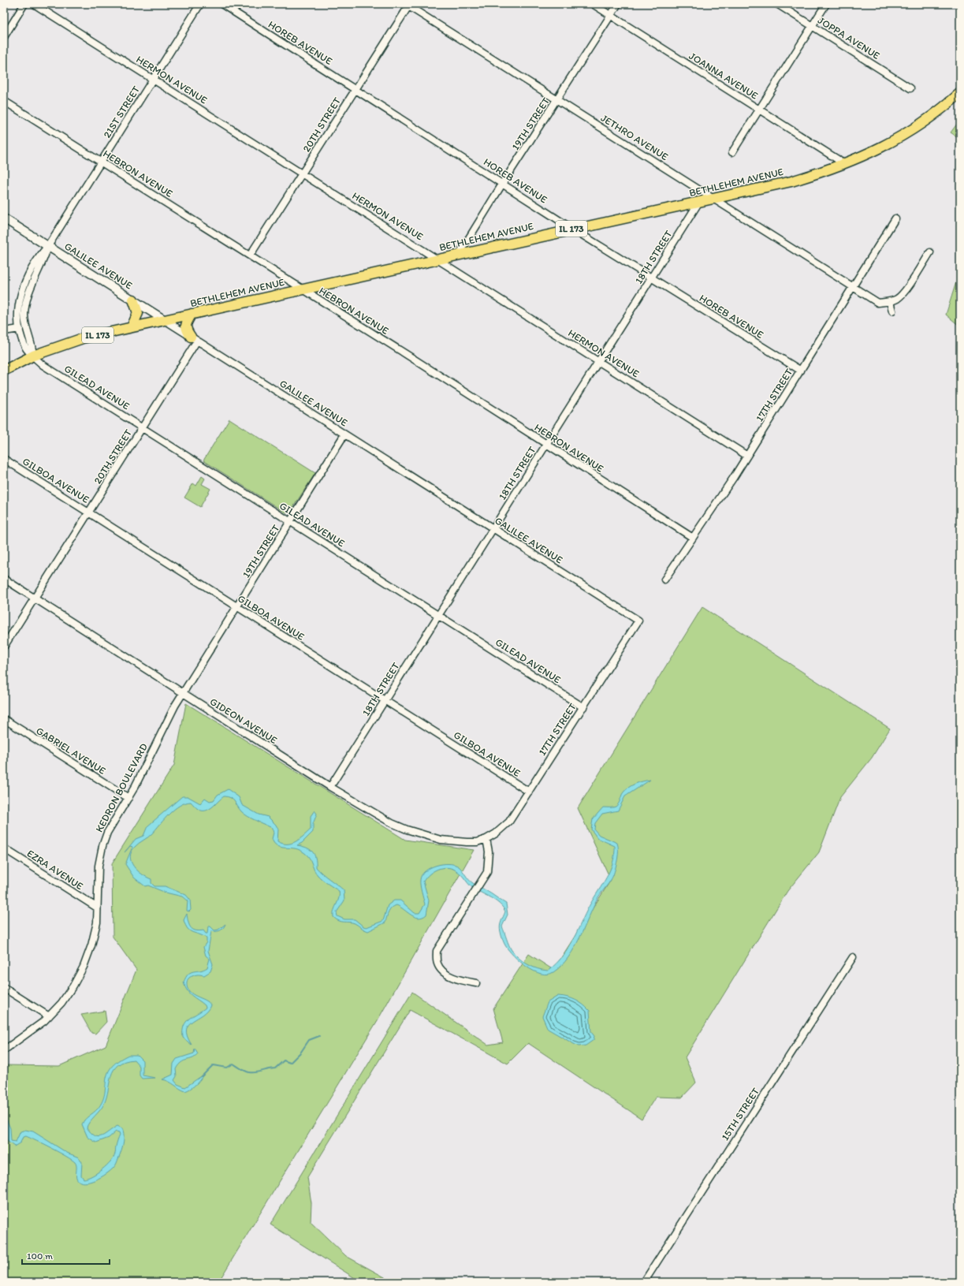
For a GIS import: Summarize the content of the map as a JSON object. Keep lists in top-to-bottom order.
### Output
{
  "streets": {
    "main road": ["BETHLEHEM AVENUE", "IL 173"],
    "street": [
      "JOPPA AVENUE",
      "HOREB AVENUE",
      "JOANNA AVENUE",
      "HERMON AVENUE",
      "21ST STREET",
      "19TH STREET",
      "20TH STREET",
      "JETHRO AVENUE",
      "HEBRON AVENUE",
      "18TH STREET",
      "GALILEE AVENUE",
      "GILEAD AVENUE",
      "17TH STREET",
      "GILBOA AVENUE",
      "GIDEON AVENUE",
      "GABRIEL AVENUE",
      "KEDRON BOULEVARD",
      "EZRA AVENUE",
      "15TH STREET"
    ]
  },
  "crossings": [
    ["HOREB AVENUE", "19TH STREET"],
    ["HOREB AVENUE", "20TH STREET"],
    ["HOREB AVENUE", "BETHLEHEM AVENUE"],
    ["HOREB AVENUE", "18TH STREET"],
    ["HOREB AVENUE", "17TH STREET"],
    ["JOANNA AVENUE", "19TH STREET"],
    ["JOANNA AVENUE", "BETHLEHEM AVENUE"],
    ["HERMON AVENUE", "21ST STREET"],
    ["HERMON AVENUE", "20TH STREET"],
    ["HERMON AVENUE", "BETHLEHEM AVENUE"],
    ["HERMON AVENUE", "18TH STREET"],
    ["HERMON AVENUE", "17TH STREET"],
    ["21ST STREET", "HEBRON AVENUE"],
    ["21ST STREET", "BETHLEHEM AVENUE"],
    ["21ST STREET", "GALILEE AVENUE"],
    ["21ST STREET", "GILEAD AVENUE"],
    ["19TH STREET", "JETHRO AVENUE"],
    ["19TH STREET", "BETHLEHEM AVENUE"],
    ["19TH STREET", "GALILEE AVENUE"],
    ["19TH STREET", "GILEAD AVENUE"],
    ["19TH STREET", "GILBOA AVENUE"],
    ["19TH STREET", "GIDEON AVENUE"],
    ["19TH STREET", "KEDRON BOULEVARD"],
    ["20TH STREET", "JETHRO AVENUE"],
    ["20TH STREET", "HEBRON AVENUE"],
    ["20TH STREET", "GALILEE AVENUE"],
    ["20TH STREET", "GILEAD AVENUE"],
    ["20TH STREET", "GILBOA AVENUE"],
    ["20TH STREET", "GIDEON AVENUE"],
    ["JETHRO AVENUE", "BETHLEHEM AVENUE"],
    ["JETHRO AVENUE", "17TH STREET"],
    ["HEBRON AVENUE", "BETHLEHEM AVENUE"],
    ["HEBRON AVENUE", "18TH STREET"],
    ["HEBRON AVENUE", "17TH STREET"],
    ["BETHLEHEM AVENUE", "18TH STREET"],
    ["BETHLEHEM AVENUE", "GALILEE AVENUE"],
    ["BETHLEHEM AVENUE", "GILEAD AVENUE"],
    ["18TH STREET", "GALILEE AVENUE"],
    ["18TH STREET", "GILEAD AVENUE"],
    ["18TH STREET", "GILBOA AVENUE"],
    ["18TH STREET", "GIDEON AVENUE"],
    ["GALILEE AVENUE", "17TH STREET"],
    ["GILEAD AVENUE", "17TH STREET"],
    ["17TH STREET", "GILBOA AVENUE"],
    ["17TH STREET", "GIDEON AVENUE"],
    ["GIDEON AVENUE", "KEDRON BOULEVARD"],
    ["GABRIEL AVENUE", "KEDRON BOULEVARD"],
    ["KEDRON BOULEVARD", "EZRA AVENUE"]
  ],
  "scale_bar": "100 m"
}
